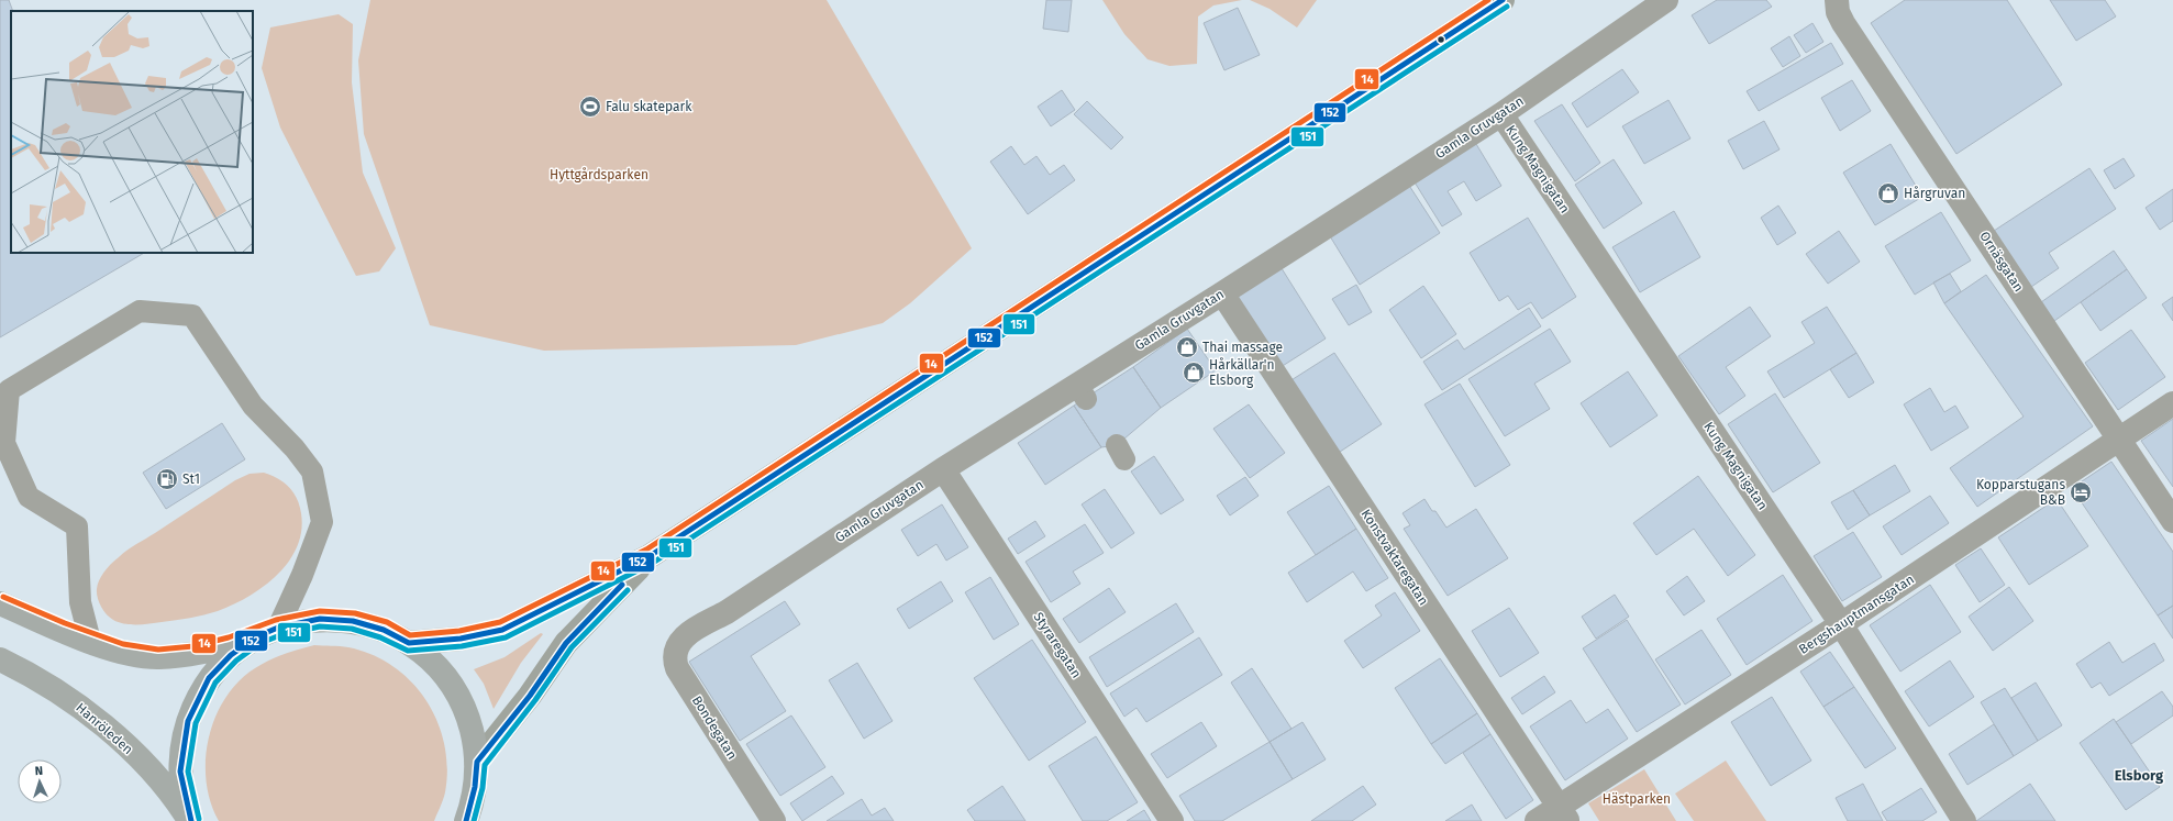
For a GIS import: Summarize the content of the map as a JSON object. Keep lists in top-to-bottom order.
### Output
{
  "streets": {
    "highway": ["Hanröleden"],
    "street": [
      "Gamla Gruvgatan",
      "Kung Magnigatan",
      "Ornäsgatan",
      "Konstvaktaregatan",
      "Bergshauptmansgatan",
      "Styraregatan",
      "Bondegatan"
    ]
  },
  "crossings": [
    ["Gamla Gruvgatan", "Kung Magnigatan"],
    ["Gamla Gruvgatan", "Konstvaktaregatan"],
    ["Gamla Gruvgatan", "Styraregatan"],
    ["Gamla Gruvgatan", "Bondegatan"],
    ["Kung Magnigatan", "Bergshauptmansgatan"],
    ["Ornäsgatan", "Bergshauptmansgatan"],
    ["Konstvaktaregatan", "Bergshauptmansgatan"]
  ],
  "districts": ["Elsborg"],
  "parks": ["Hyttgårdsparken", "Hästparken"],
  "places": {
    "sports": ["Falu skatepark"],
    "shop": ["Hårgruvan", "Thai massage", "Hårkällar'n Elsborg"],
    "fuel station": ["St1"],
    "hotel": ["Kopparstugans B&B"]
  },
  "lines": ["transit line 152", "transit line 14", "transit line 151"],
  "north": "top"
}
